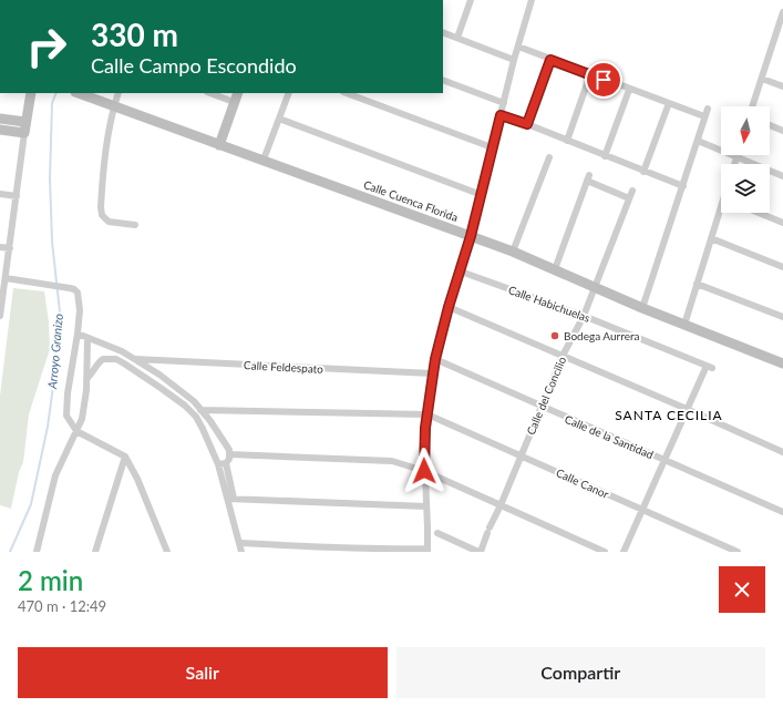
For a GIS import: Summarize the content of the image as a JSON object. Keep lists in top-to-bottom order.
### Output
{
  "streets": {
    "street": [
      "Calle Cuenca Florida",
      "Calle Habichuelas",
      "Calle Feldespato",
      "Calle del Concilio",
      "Calle de la Santidad",
      "Calle Canor"
    ]
  },
  "crossings": [
    ["Calle Cuenca Florida", "Calle del Concilio"],
    ["Calle Habichuelas", "Calle del Concilio"],
    ["Calle del Concilio", "Calle de la Santidad"],
    ["Calle del Concilio", "Calle Canor"]
  ],
  "districts": ["SANTA CECILIA"],
  "water": ["Arroyo Granizo"],
  "places": ["Bodega Aurrera"],
  "north": "bottom",
  "page": {
    "turn": ["330 m", "Calle Campo Escondido"],
    "heading": ["2 min", "470 m · 12:49"],
    "buttons": ["Salir", "Compartir"]
  }
}
